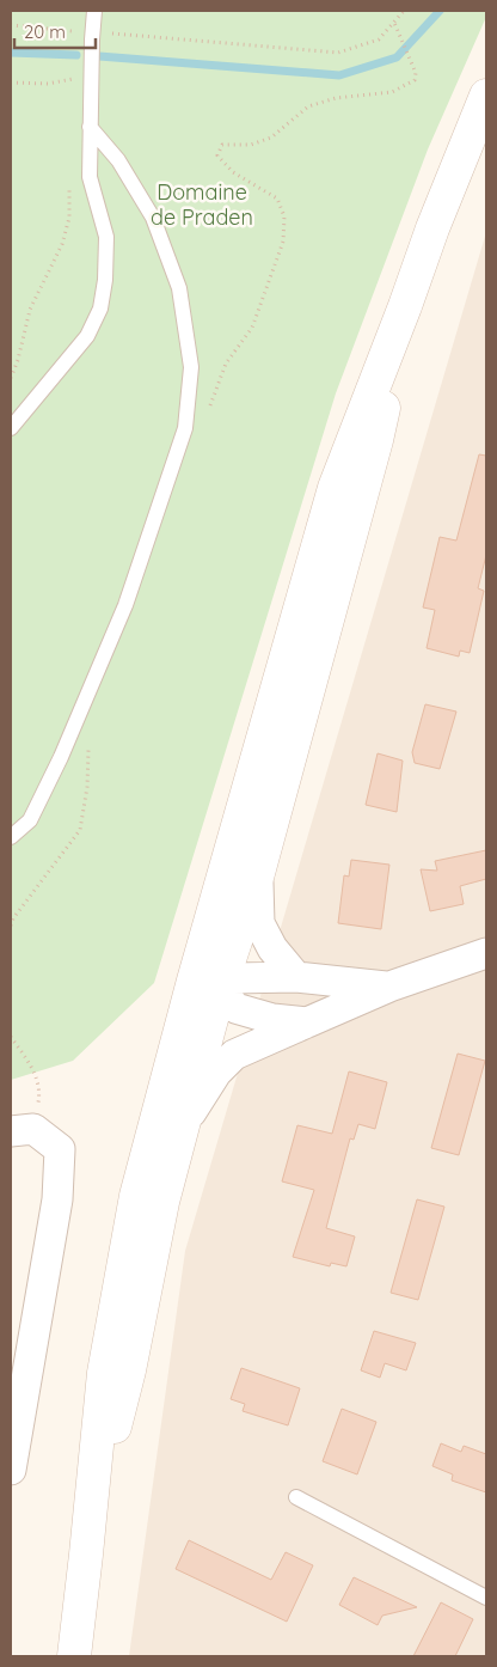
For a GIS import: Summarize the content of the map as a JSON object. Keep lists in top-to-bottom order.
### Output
{
  "parks": ["Domaine de Praden"],
  "scale_bar": "20 m"
}
